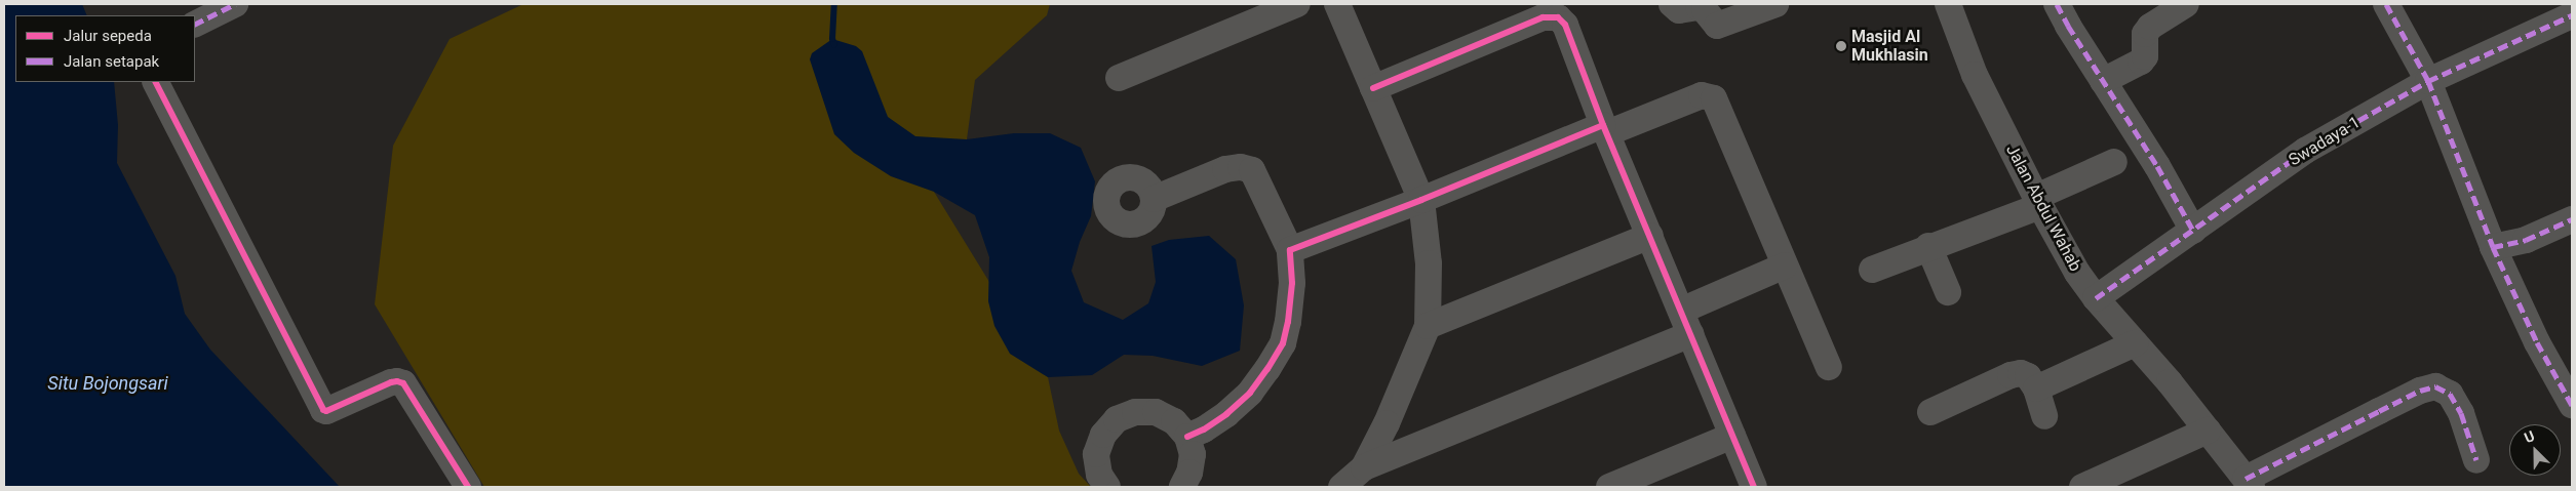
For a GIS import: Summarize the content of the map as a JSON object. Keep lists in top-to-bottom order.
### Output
{
  "streets": {
    "street": ["Swadaya-1", "Jalan Abdul Wahab"]
  },
  "crossings": [
    ["Swadaya-1", "Jalan Abdul Wahab"]
  ],
  "water": ["Situ Bojongsari"],
  "places": ["Masjid Al Mukhlasin"],
  "legend": ["Jalur sepeda", "Jalan setapak"],
  "north": "top left"
}
